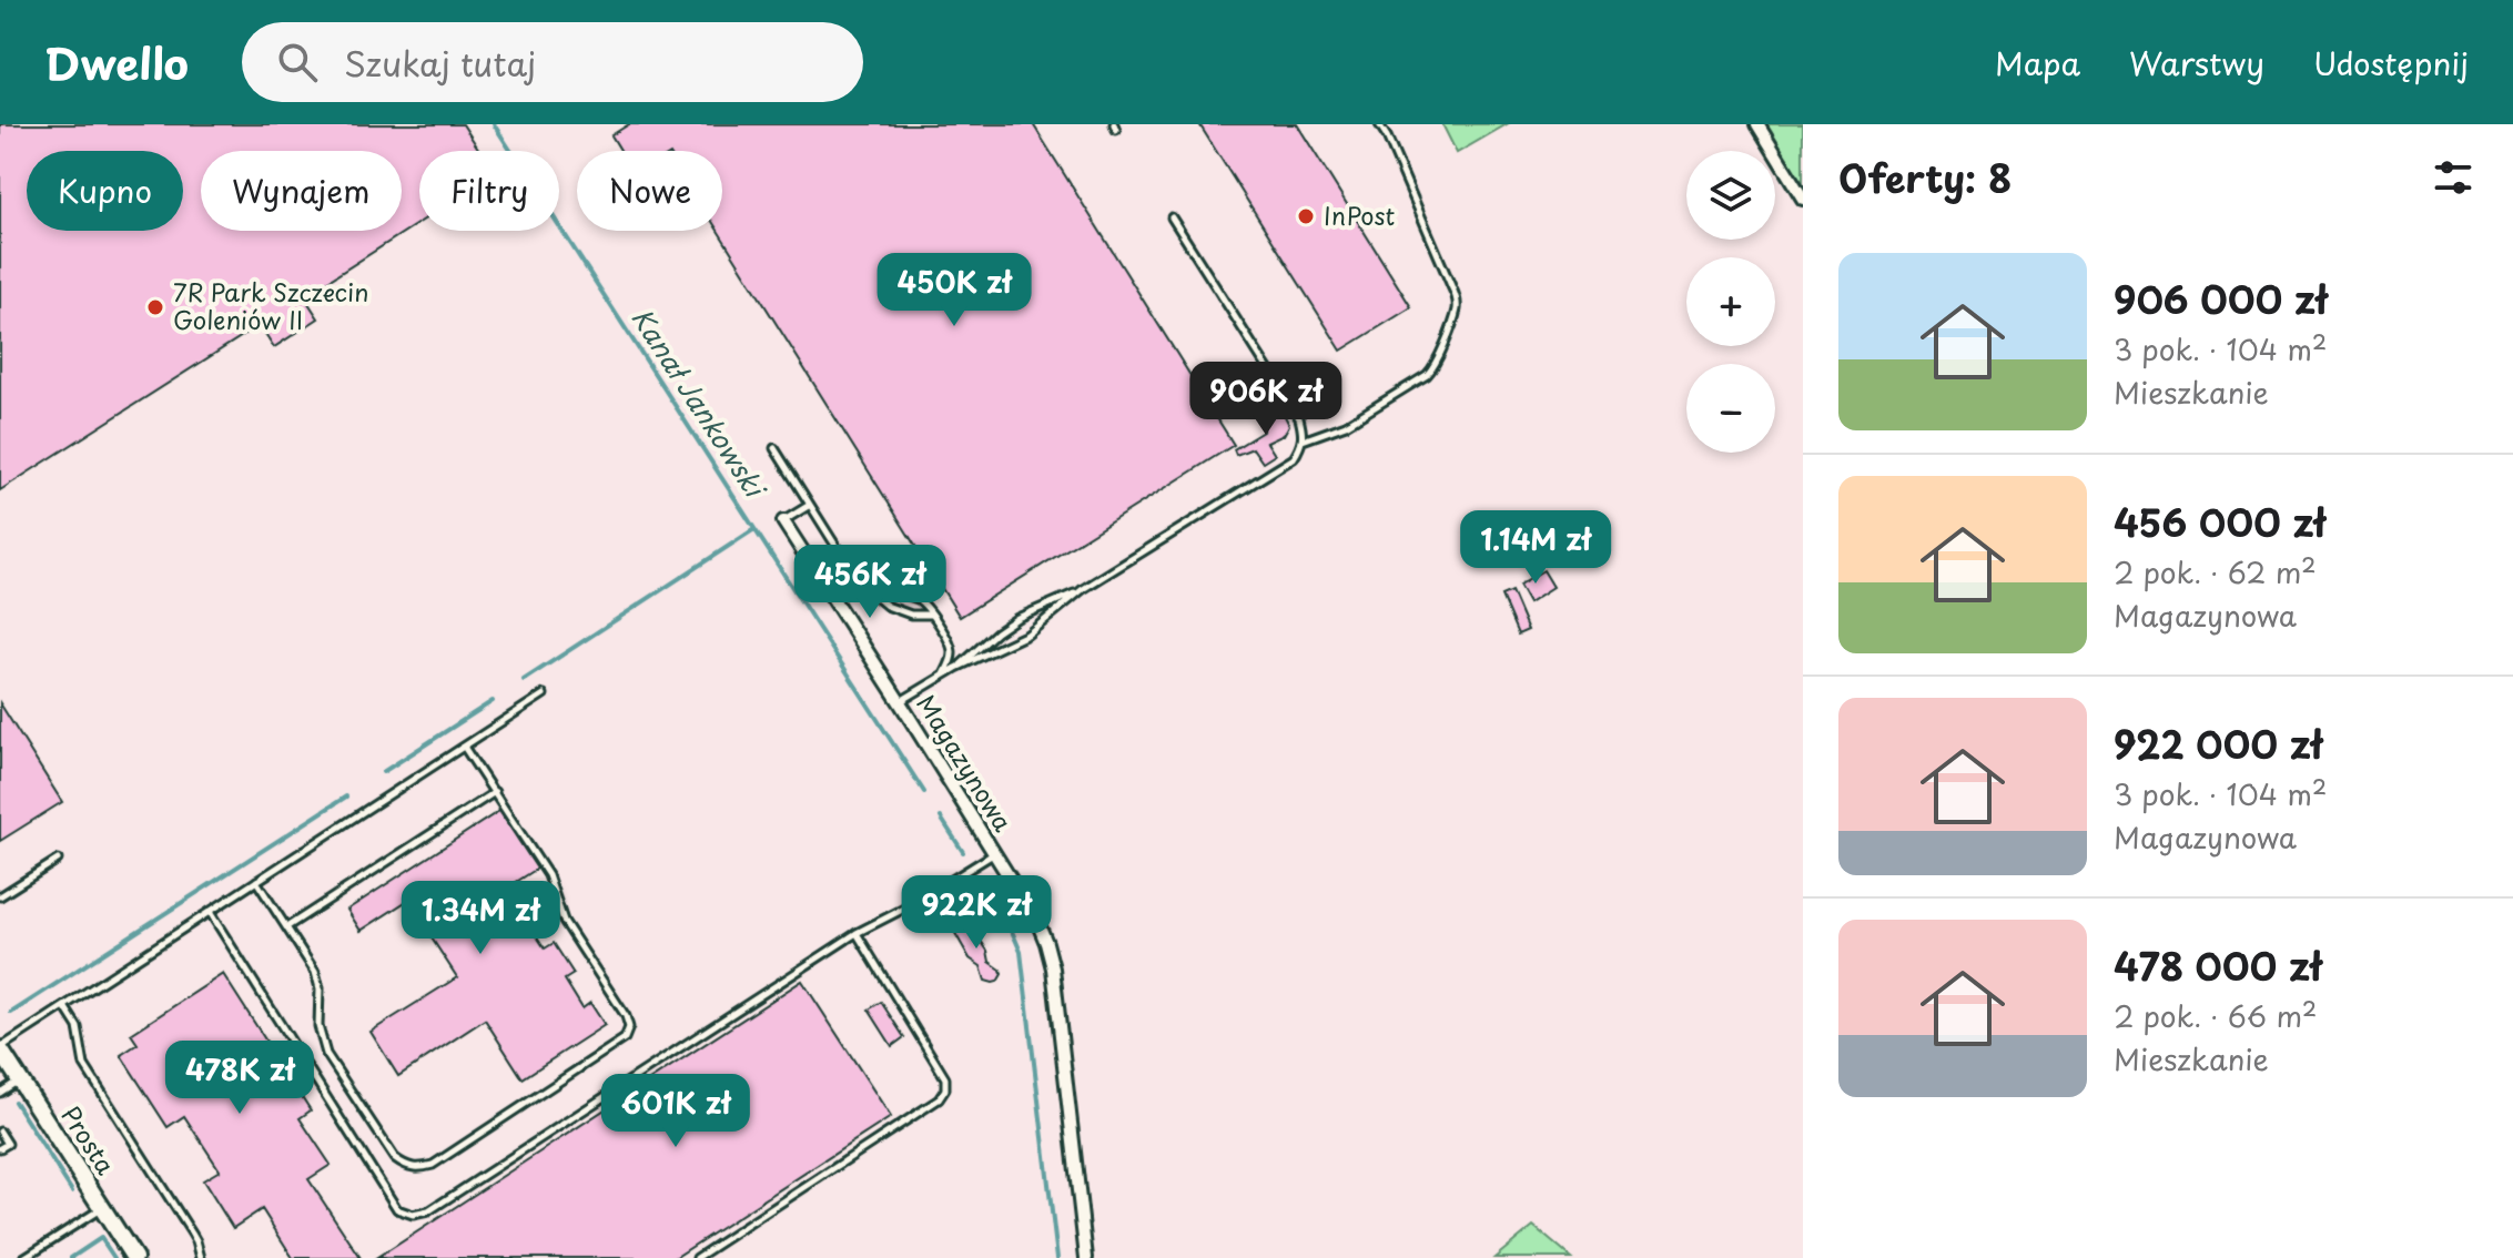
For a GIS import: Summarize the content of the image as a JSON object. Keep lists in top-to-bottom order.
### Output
{
  "streets": {
    "street": ["Magazynowa", "Prosta"]
  },
  "water": ["Kanał Jankowski"],
  "places": ["InPost", "7R Park Szczecin Goleniów II"],
  "page": {
    "header": "Dwello",
    "search": "Szukaj tutaj",
    "nav": ["Mapa", "Warstwy", "Udostępnij"],
    "heading": "Oferty: 8",
    "map_buttons": ["+", "−"],
    "chip": [
      "Kupno",
      "Wynajem",
      "Filtry",
      "Nowe"
    ],
    "list": [
      {
        "name": "906 000 zł",
        "note": "3 pok. · 104 m² · Mieszkanie"
      },
      {
        "name": "456 000 zł",
        "note": "2 pok. · 62 m² · Magazynowa"
      },
      {
        "name": "922 000 zł",
        "note": "3 pok. · 104 m² · Magazynowa"
      },
      {
        "name": "478 000 zł",
        "note": "2 pok. · 66 m² · Mieszkanie"
      }
    ],
    "price": [
      "450K zł",
      "906K zł",
      "1.14M zł",
      "456K zł",
      "922K zł",
      "1.34M zł",
      "478K zł",
      "601K zł"
    ]
  }
}
